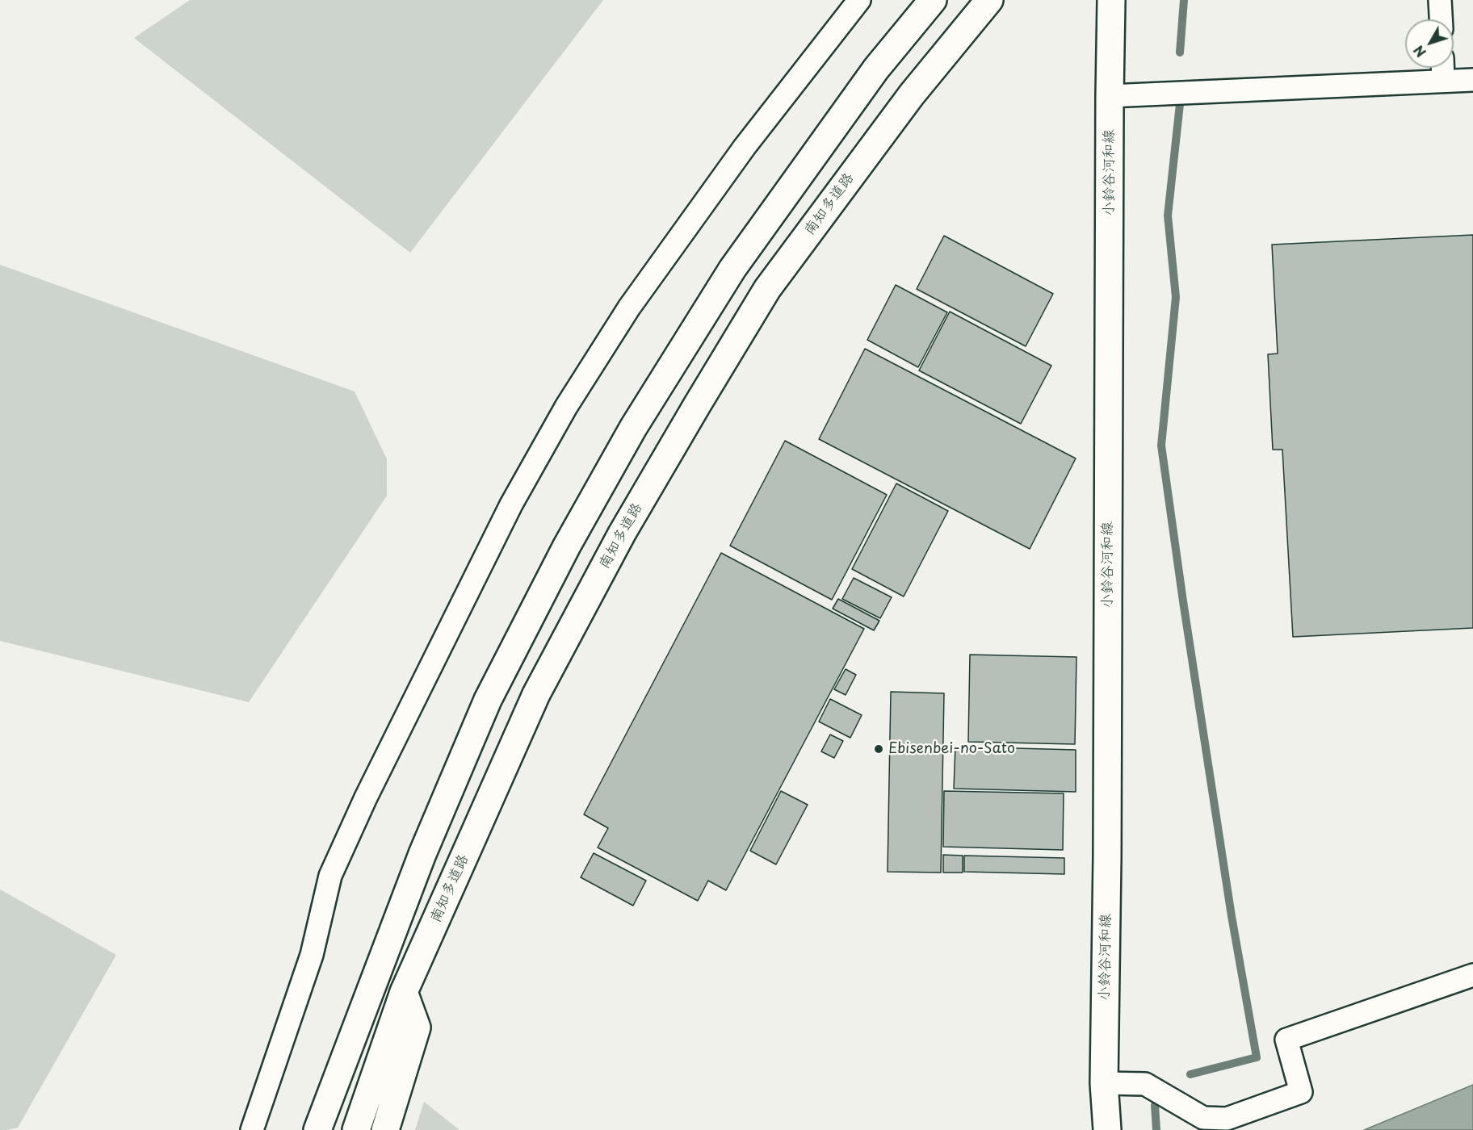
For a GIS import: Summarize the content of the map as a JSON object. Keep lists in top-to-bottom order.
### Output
{
  "streets": {
    "main road": ["小鈴谷河和線", "南知多道路"]
  },
  "places": ["Ebisenbei-no-Sato"],
  "north": "bottom left"
}
